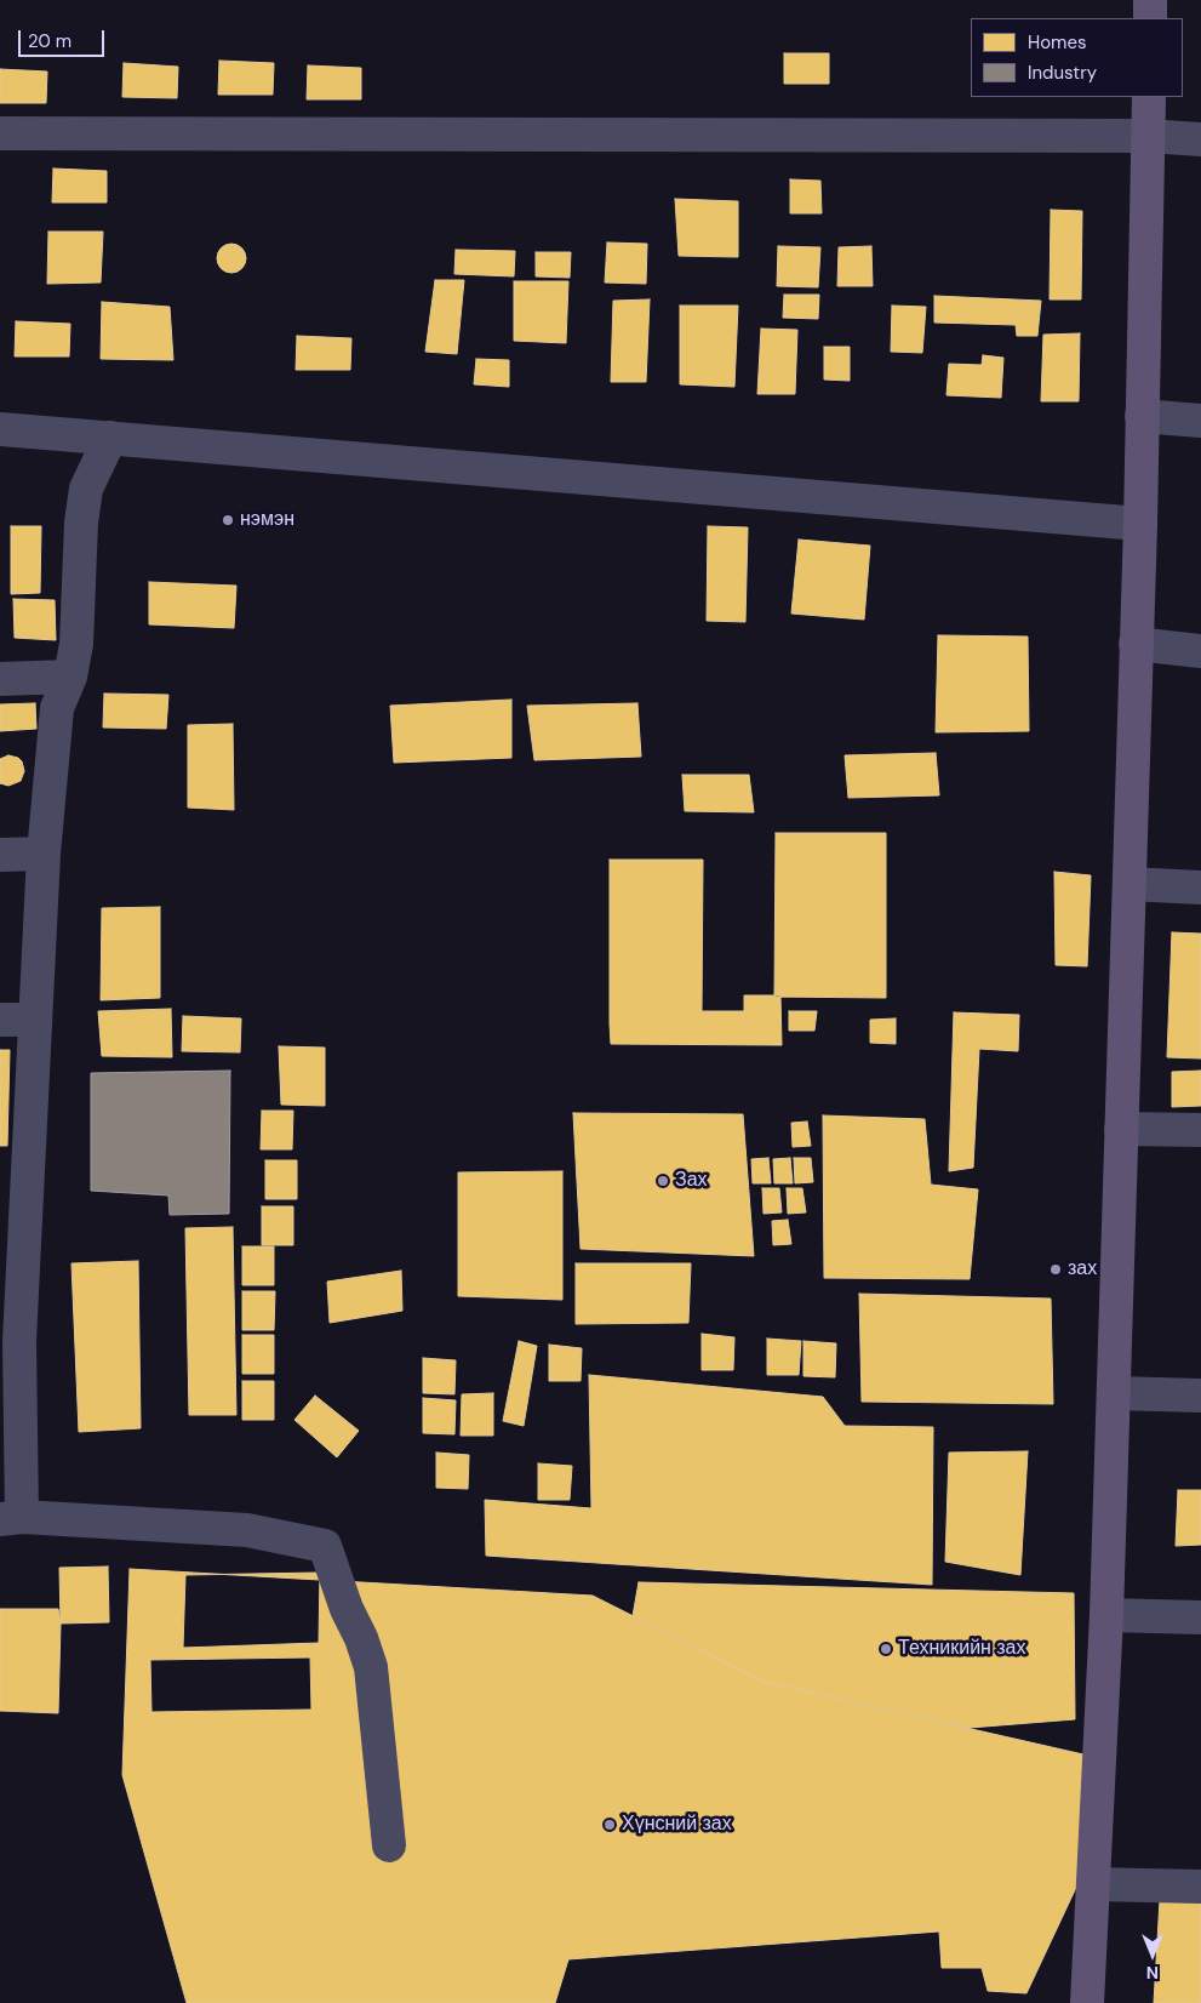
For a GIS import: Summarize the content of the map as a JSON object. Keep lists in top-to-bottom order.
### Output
{
  "places": [
    "нэмэн",
    "Зах",
    "зах",
    "Техникийн зах",
    "Хүнсний зах"
  ],
  "legend": ["Homes", "Industry"],
  "scale_bar": "20 m",
  "north": "bottom"
}
